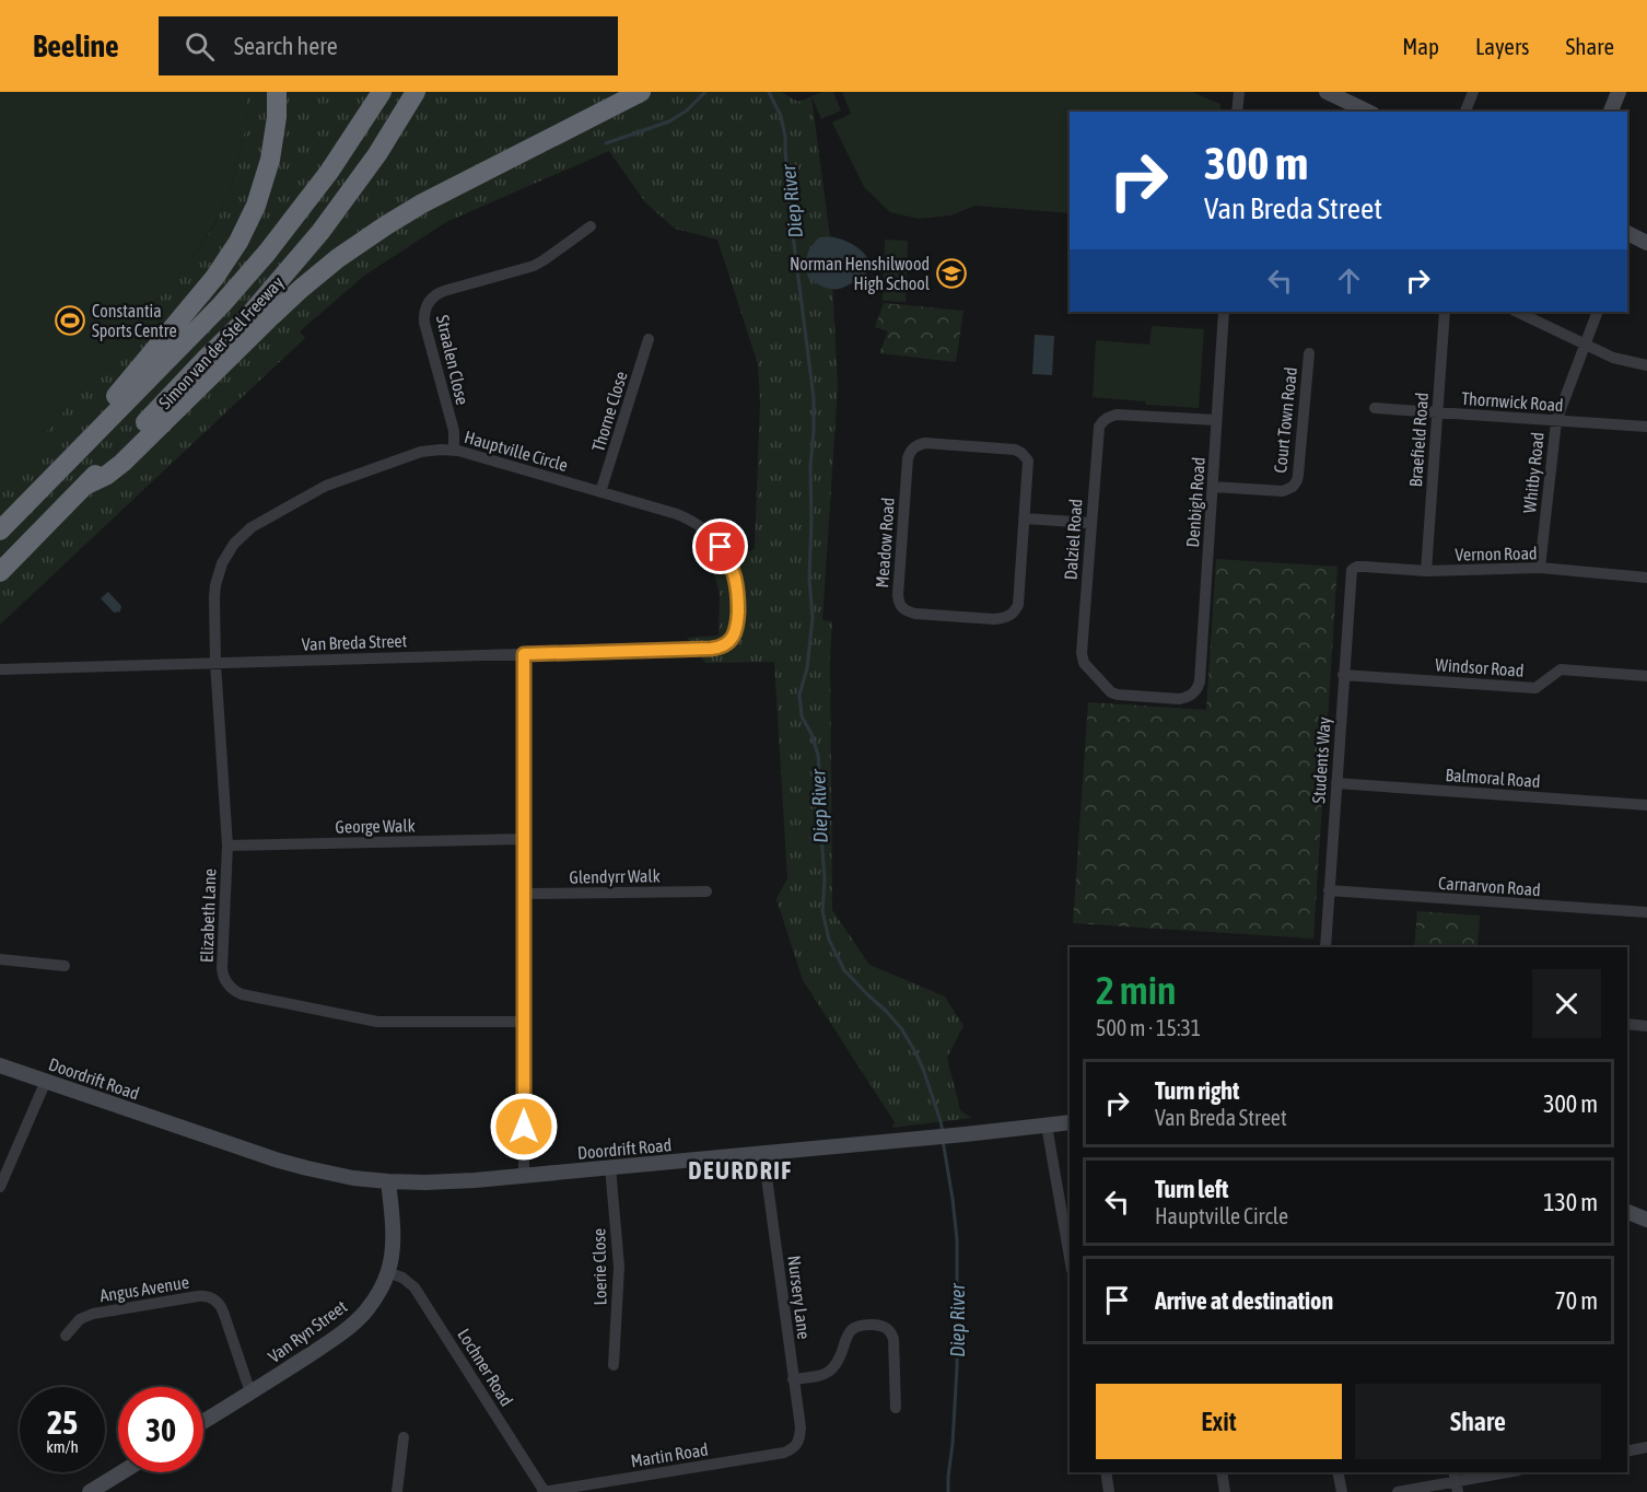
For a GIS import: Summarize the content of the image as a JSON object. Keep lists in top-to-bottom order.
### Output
{
  "streets": {
    "highway": ["Simon van der Stel Freeway"],
    "street": [
      "Straalen Close",
      "Thornwick Road",
      "Thorne Close",
      "Court Town Road",
      "Braefield Road",
      "Hauptville Circle",
      "Whitby Road",
      "Denbigh Road",
      "Dalziel Road",
      "Meadow Road",
      "Vernon Road",
      "Van Breda Street",
      "Windsor Road",
      "Students Way",
      "Balmoral Road",
      "George Walk",
      "Glendyrr Walk",
      "Carnarvon Road",
      "Elizabeth Lane",
      "Doordrift Road",
      "Loerie Close",
      "Angus Avenue",
      "Nursery Lane",
      "Van Ryn Street",
      "Lochner Road",
      "Martin Road"
    ]
  },
  "crossings": [
    ["Straalen Close", "Hauptville Circle"],
    ["Thornwick Road", "Braefield Road"],
    ["Thornwick Road", "Whitby Road"],
    ["Thorne Close", "Hauptville Circle"],
    ["Court Town Road", "Denbigh Road"],
    ["Braefield Road", "Vernon Road"],
    ["Hauptville Circle", "Van Breda Street"],
    ["Hauptville Circle", "Elizabeth Lane"],
    ["Whitby Road", "Vernon Road"],
    ["Denbigh Road", "Dalziel Road"],
    ["Vernon Road", "Students Way"],
    ["Van Breda Street", "Elizabeth Lane"],
    ["Windsor Road", "Students Way"],
    ["Students Way", "Balmoral Road"],
    ["Students Way", "Carnarvon Road"],
    ["George Walk", "Elizabeth Lane"],
    ["Doordrift Road", "Loerie Close"],
    ["Doordrift Road", "Nursery Lane"],
    ["Doordrift Road", "Van Ryn Street"],
    ["Angus Avenue", "Van Ryn Street"],
    ["Nursery Lane", "Martin Road"],
    ["Van Ryn Street", "Lochner Road"],
    ["Lochner Road", "Martin Road"]
  ],
  "districts": ["DEURDRIF"],
  "water": ["Diep River"],
  "places": {
    "school or university": ["Norman Henshilwood High School"],
    "sports": ["Constantia Sports Centre"]
  },
  "page": {
    "header": "Beeline",
    "search": "Search here",
    "nav": ["Map", "Layers", "Share"],
    "turn": ["300 m", "Van Breda Street"],
    "heading": ["2 min", "500 m · 15:31"],
    "list": [
      {
        "name": "Turn right",
        "note": "Van Breda Street",
        "value": "300 m"
      },
      {
        "name": "Turn left",
        "note": "Hauptville Circle",
        "value": "130 m"
      },
      {
        "name": "Arrive at destination",
        "value": "70 m"
      }
    ],
    "buttons": ["Exit", "Share"],
    "speed": "25 km/h",
    "limit": "30"
  }
}
